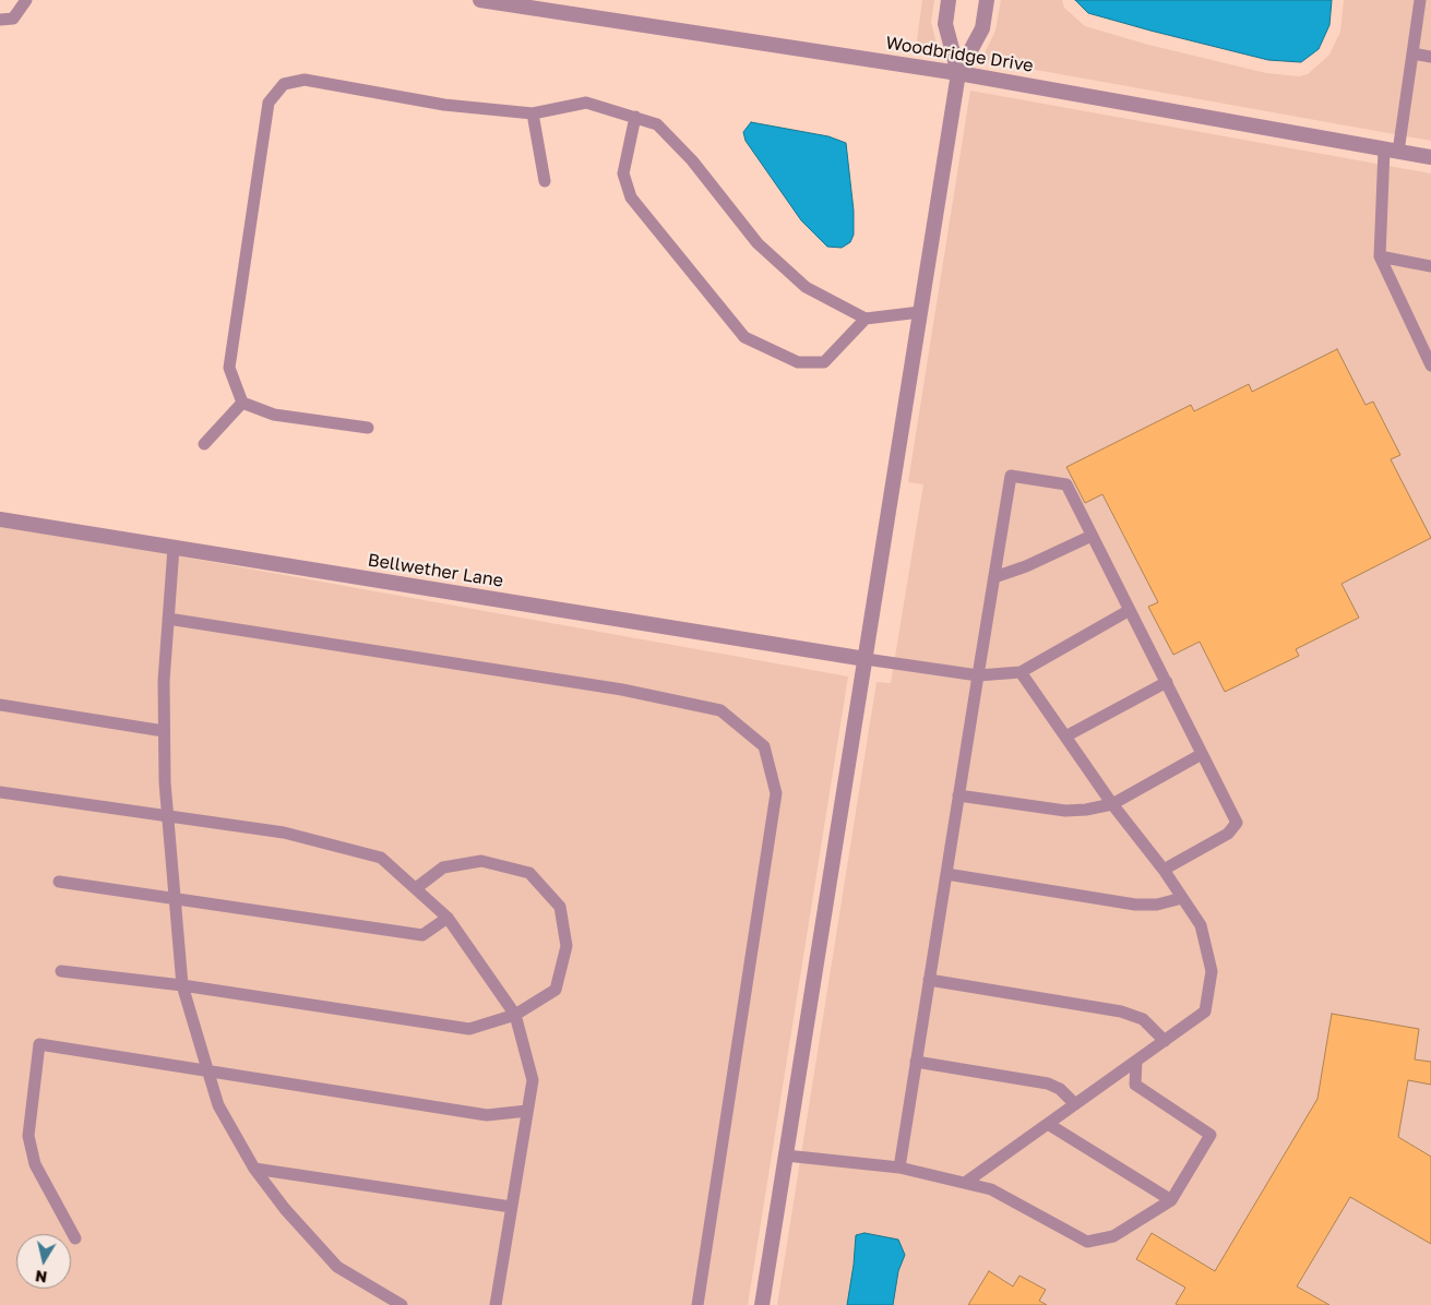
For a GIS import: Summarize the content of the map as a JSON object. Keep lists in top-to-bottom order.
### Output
{
  "streets": {
    "street": ["Woodbridge Drive", "Bellwether Lane"]
  },
  "north": "bottom"
}
